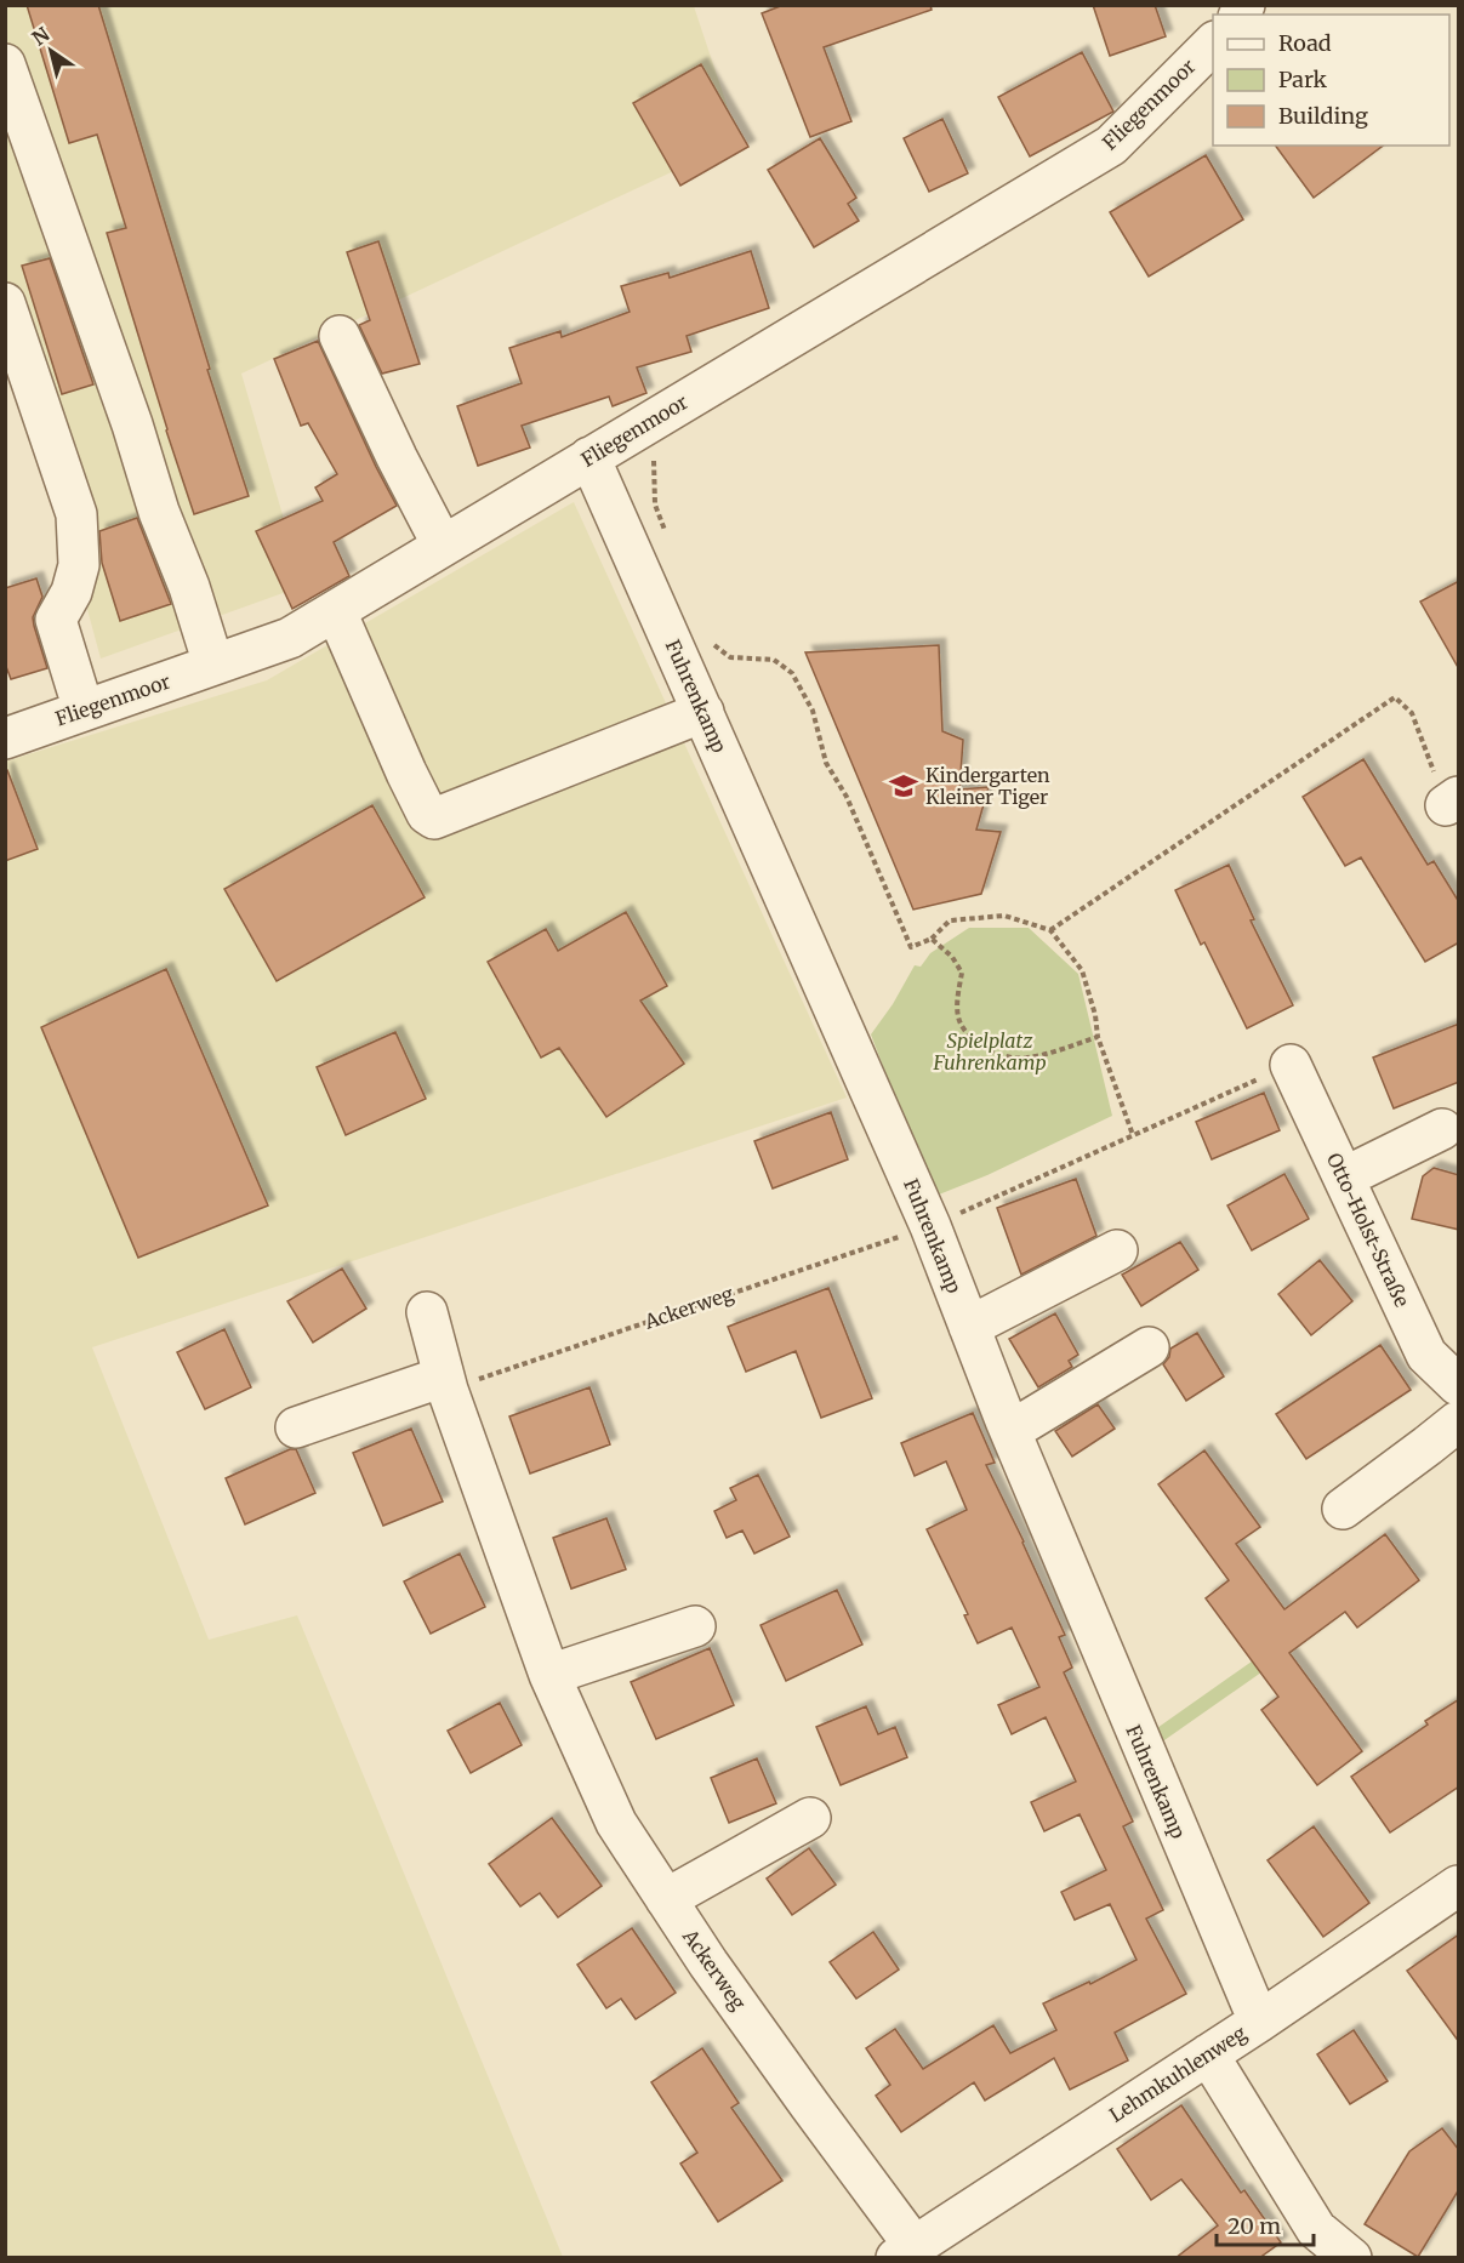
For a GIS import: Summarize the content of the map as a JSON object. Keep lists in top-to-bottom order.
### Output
{
  "streets": {
    "street": [
      "Fliegenmoor",
      "Fuhrenkamp",
      "Otto-Holst-Straße",
      "Ackerweg",
      "Lehmkuhlenweg"
    ]
  },
  "crossings": [
    ["Fliegenmoor", "Fuhrenkamp"],
    ["Fuhrenkamp", "Ackerweg"],
    ["Fuhrenkamp", "Lehmkuhlenweg"],
    ["Otto-Holst-Straße", "Ackerweg"],
    ["Ackerweg", "Lehmkuhlenweg"]
  ],
  "parks": ["Spielplatz Fuhrenkamp"],
  "places": {
    "school or university": ["Kindergarten Kleiner Tiger"]
  },
  "legend": ["Road", "Park", "Building"],
  "scale_bar": "20 m",
  "north": "top left"
}
